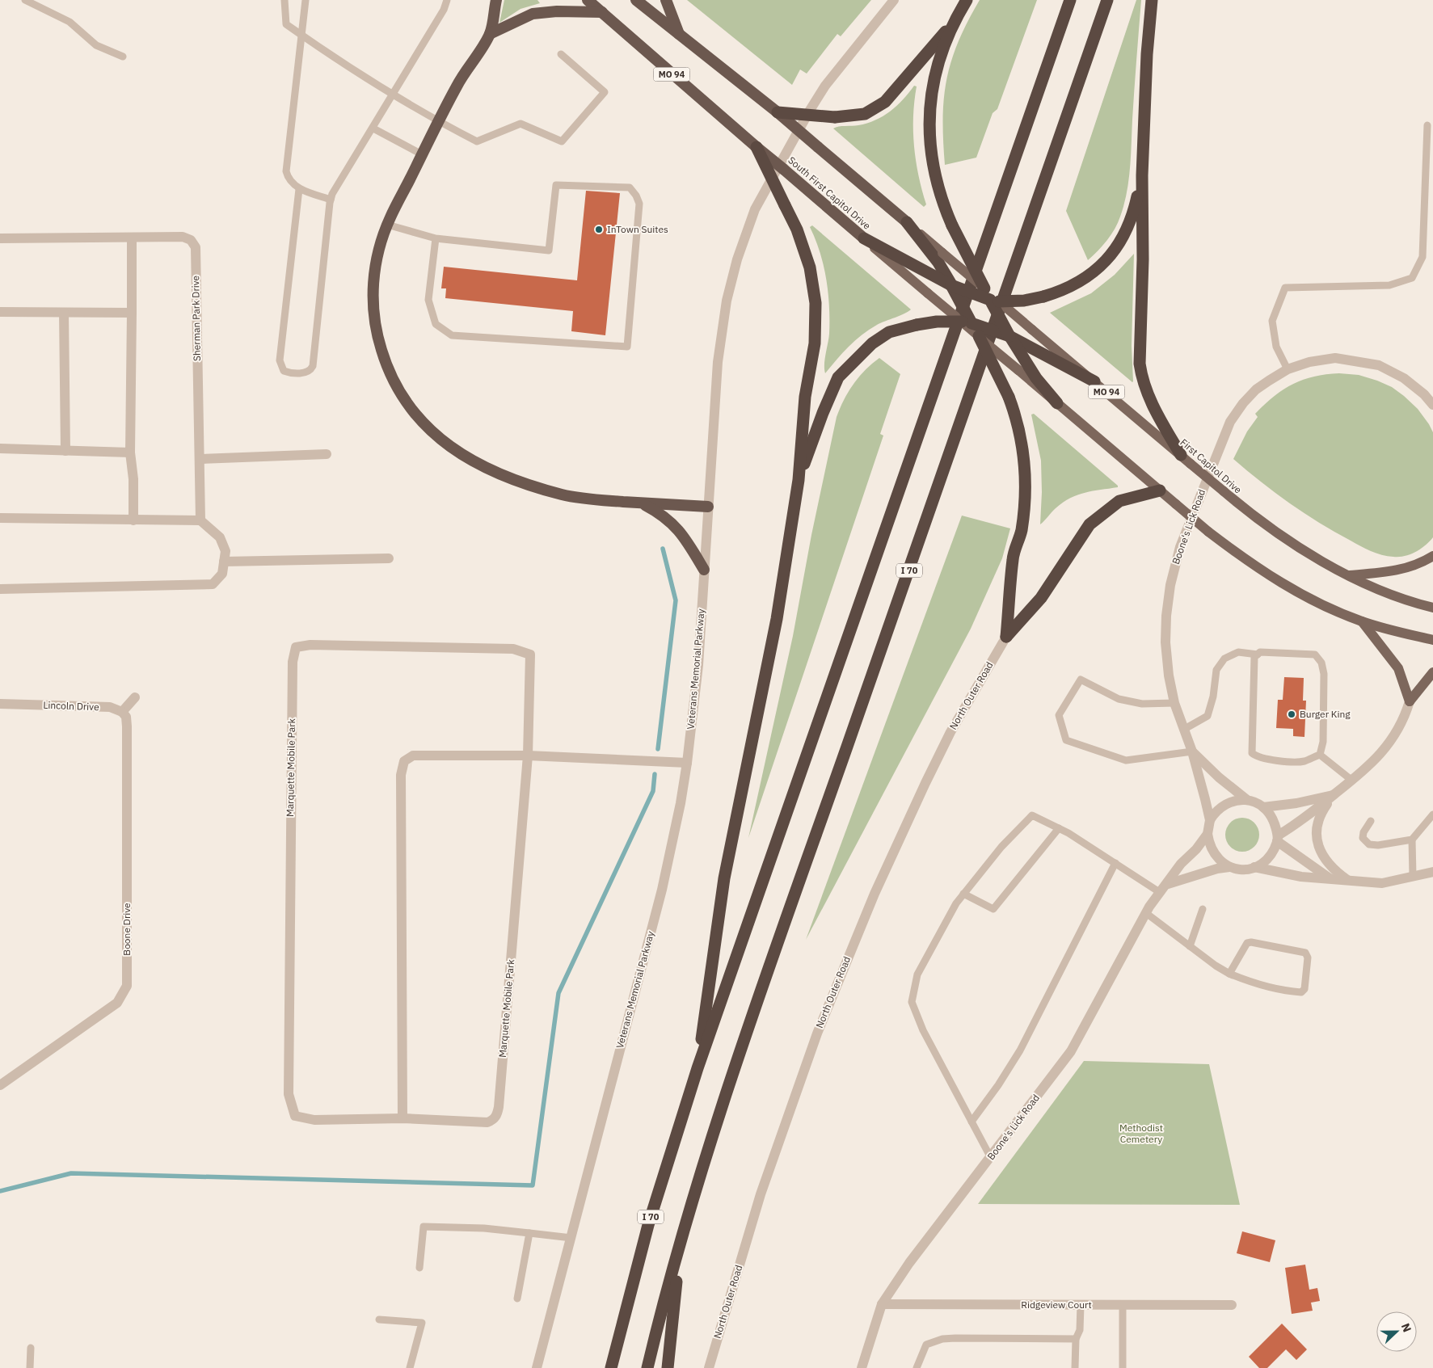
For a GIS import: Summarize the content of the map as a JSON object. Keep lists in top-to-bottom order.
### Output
{
  "streets": {
    "highway": ["MO 94", "South First Capitol Drive", "I 70"],
    "main road": ["First Capitol Drive"],
    "street": [
      "Sherman Park Drive",
      "Boone's Lick Road",
      "Veterans Memorial Parkway",
      "North Outer Road",
      "Lincoln Drive",
      "Marquette Mobile Park",
      "Boone Drive",
      "Ridgeview Court"
    ]
  },
  "crossings": [
    ["Boone's Lick Road", "Ridgeview Court"],
    ["Lincoln Drive", "Boone Drive"]
  ],
  "parks": ["Methodist Cemetery"],
  "places": ["InTown Suites", "Burger King"],
  "north": "right"
}
